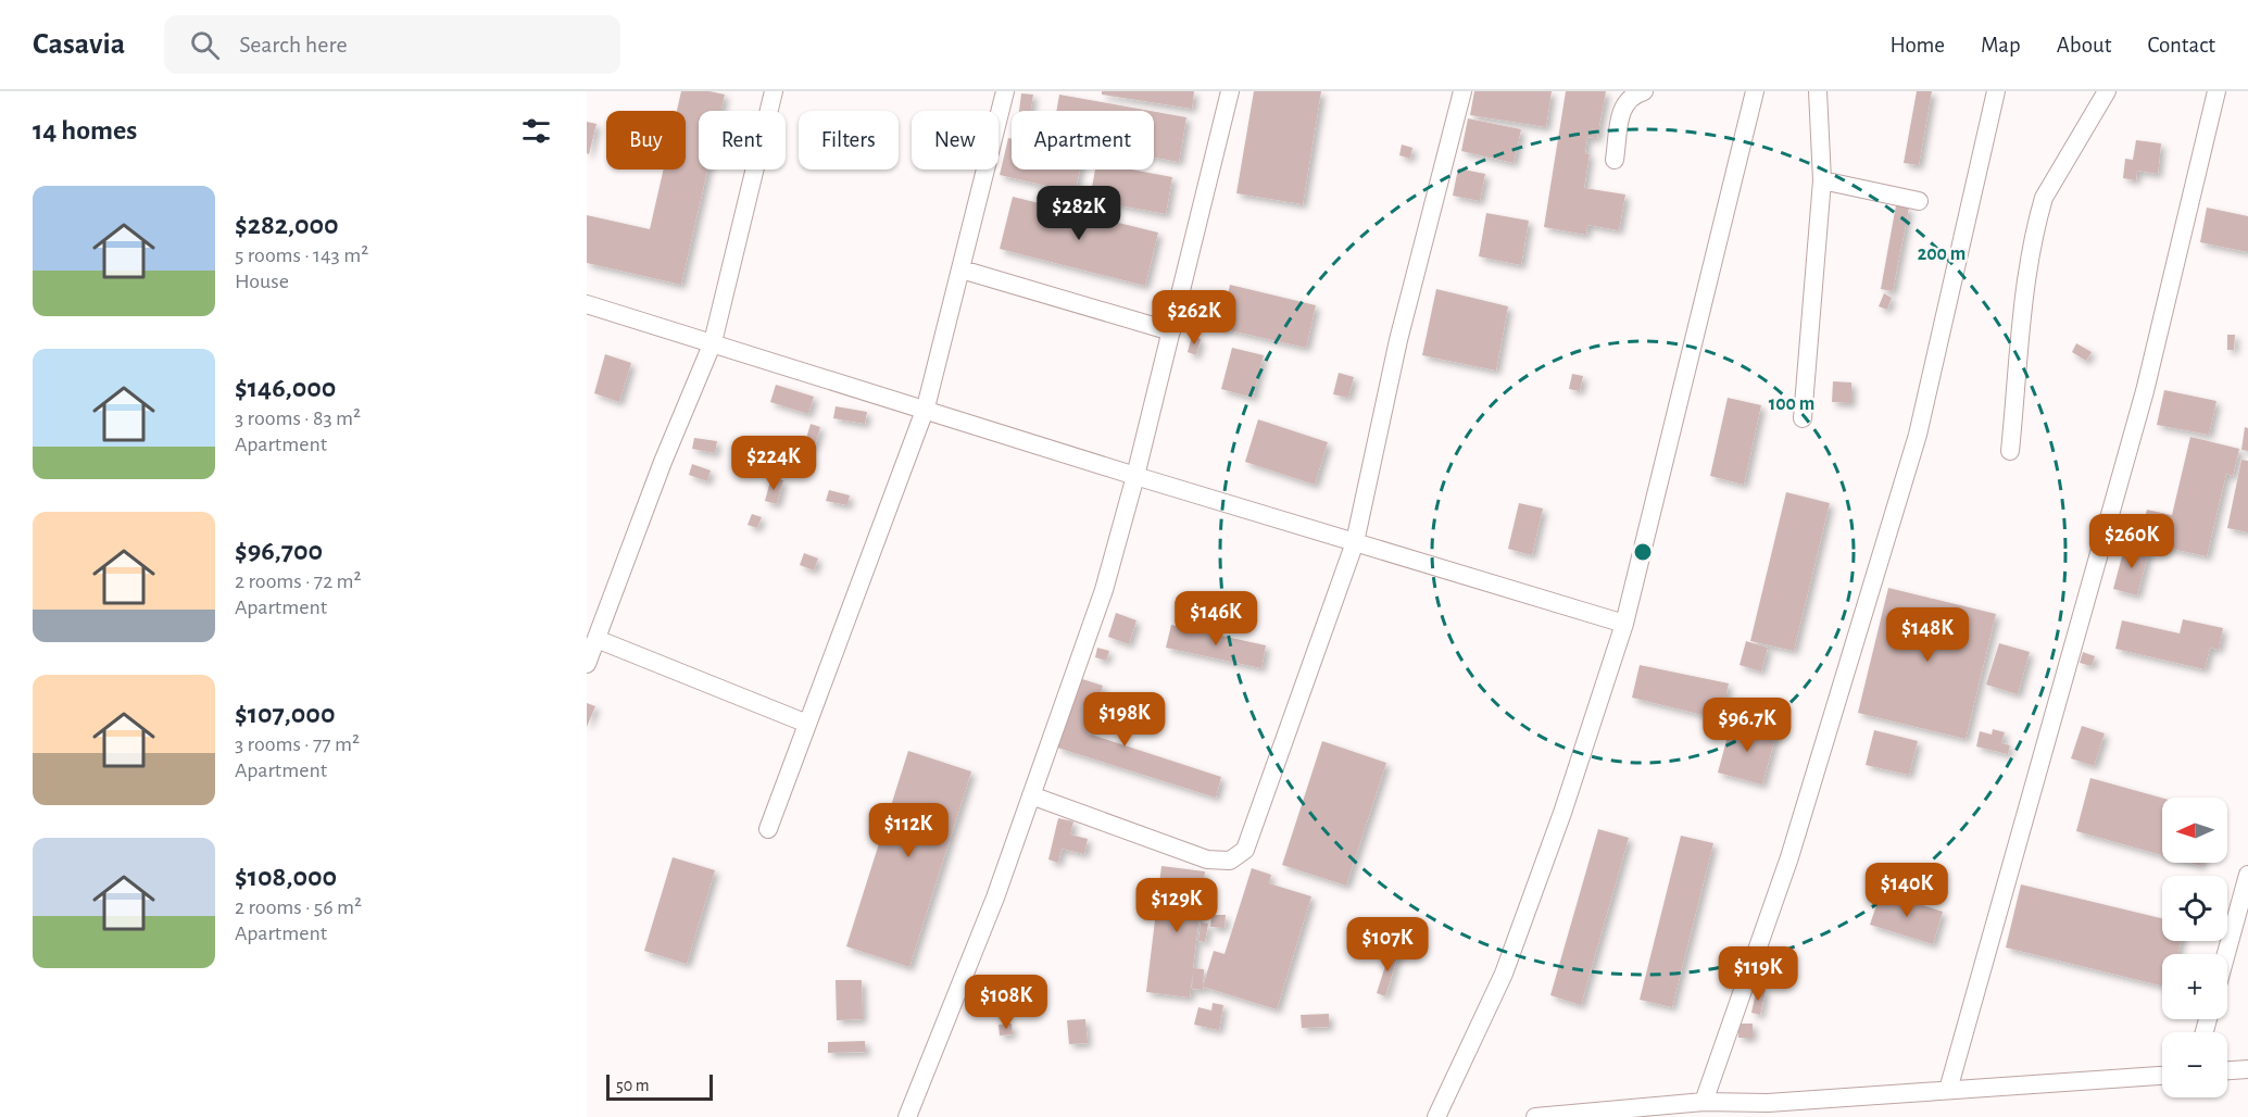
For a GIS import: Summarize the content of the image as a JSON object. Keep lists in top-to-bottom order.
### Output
{
  "scale_bar": "50 m",
  "north": "left",
  "page": {
    "header": "Casavia",
    "search": "Search here",
    "nav": [
      "Home",
      "Map",
      "About",
      "Contact"
    ],
    "heading": "14 homes",
    "chip": [
      "Buy",
      "Rent",
      "Filters",
      "New",
      "Apartment"
    ],
    "list": [
      {
        "name": "$282,000",
        "note": "5 rooms · 143 m² · House"
      },
      {
        "name": "$146,000",
        "note": "3 rooms · 83 m² · Apartment"
      },
      {
        "name": "$96,700",
        "note": "2 rooms · 72 m² · Apartment"
      },
      {
        "name": "$107,000",
        "note": "3 rooms · 77 m² · Apartment"
      },
      {
        "name": "$108,000",
        "note": "2 rooms · 56 m² · Apartment"
      }
    ],
    "price": [
      "$282K",
      "$262K",
      "$224K",
      "$260K",
      "$146K",
      "$148K",
      "$198K",
      "$96.7K",
      "$112K",
      "$140K",
      "$129K",
      "$107K",
      "$119K",
      "$108K"
    ],
    "map_buttons": ["+", "−"],
    "scale": "50 m"
  },
  "rings": ["200 m", "100 m"]
}
